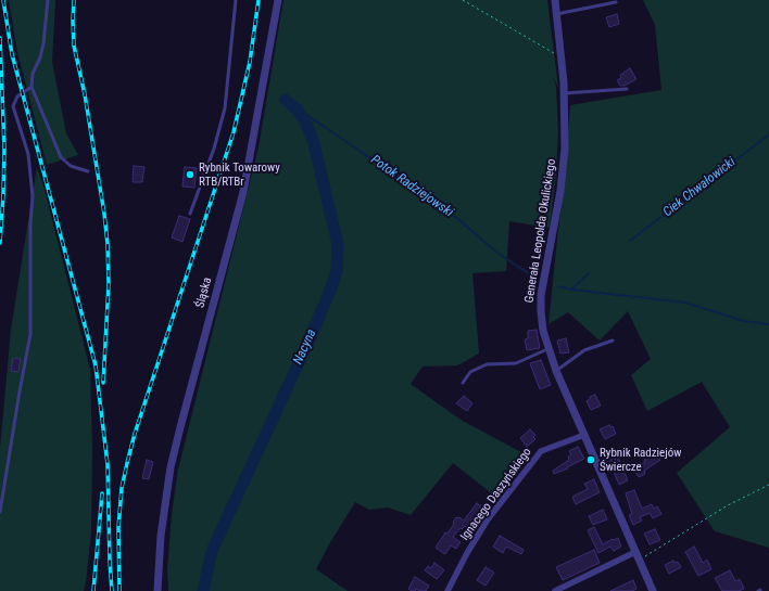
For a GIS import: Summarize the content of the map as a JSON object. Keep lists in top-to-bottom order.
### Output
{
  "streets": {
    "street": ["Generała Leopolda Okulickiego", "Śląska", "Ignacego Daszyńskiego"]
  },
  "crossings": [
    ["Generała Leopolda Okulickiego", "Ignacego Daszyńskiego"]
  ],
  "water": ["Potok Radziejowski", "Ciek Chwałowicki", "Nacyna"],
  "places": ["Rybnik Towarowy RTB/RTBr", "Rybnik Radziejów Świercze"]
}
